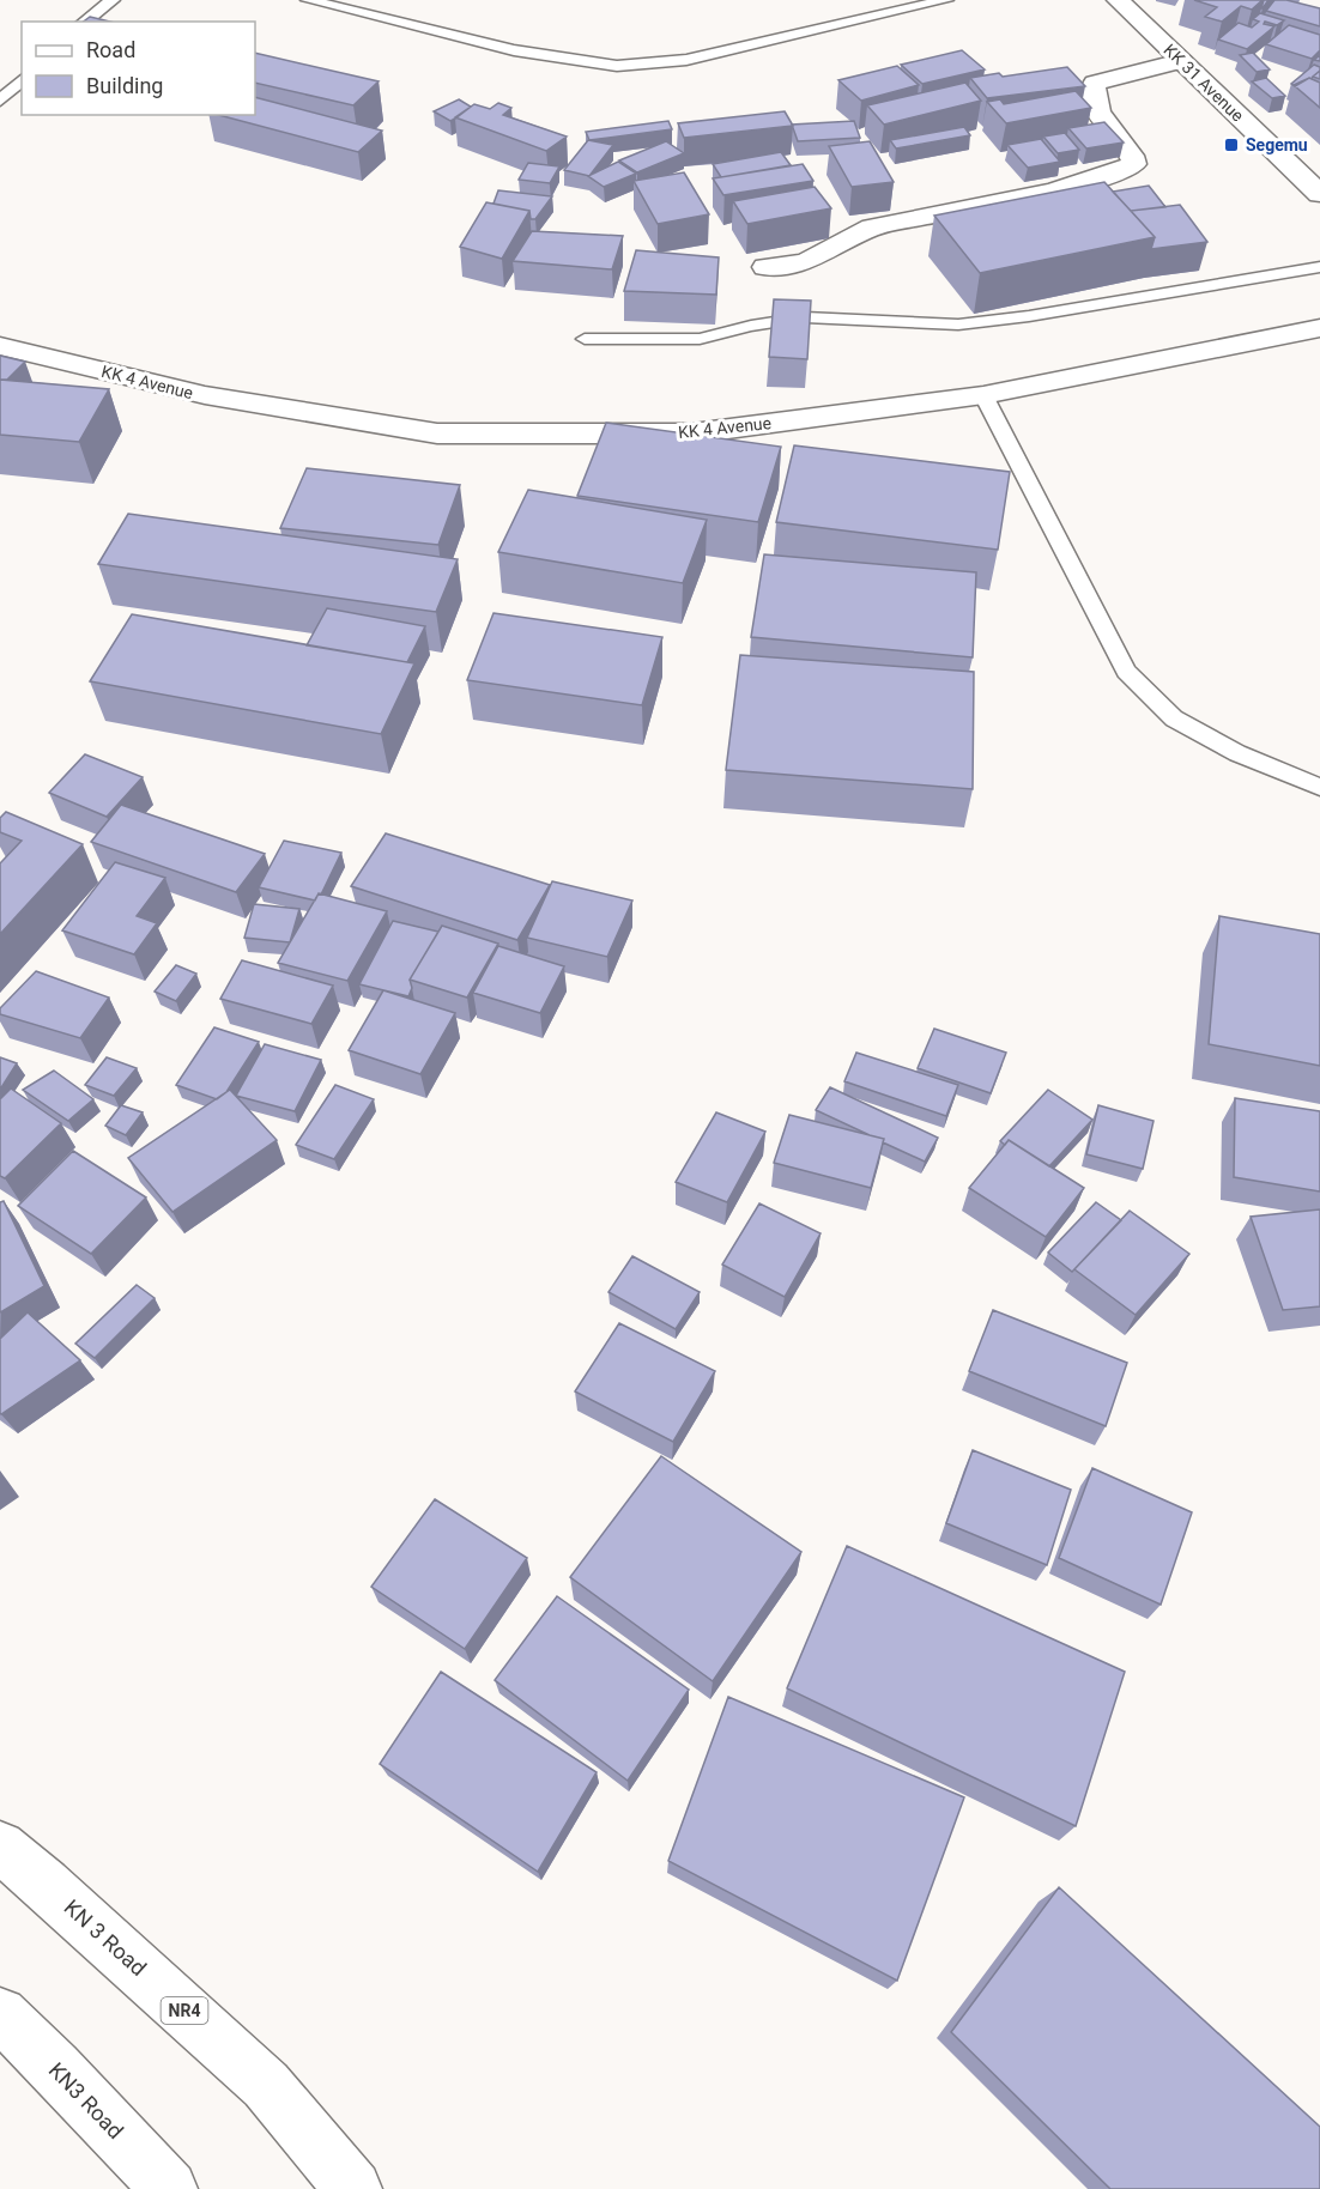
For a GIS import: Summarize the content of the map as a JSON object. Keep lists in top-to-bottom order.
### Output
{
  "streets": {
    "main road": [
      "KK 31 Avenue",
      "KK 4 Avenue",
      "KN 3 Road",
      "NR4",
      "KN3 Road"
    ]
  },
  "places": {
    "transit": ["Segemu"]
  },
  "legend": ["Road", "Building"]
}
